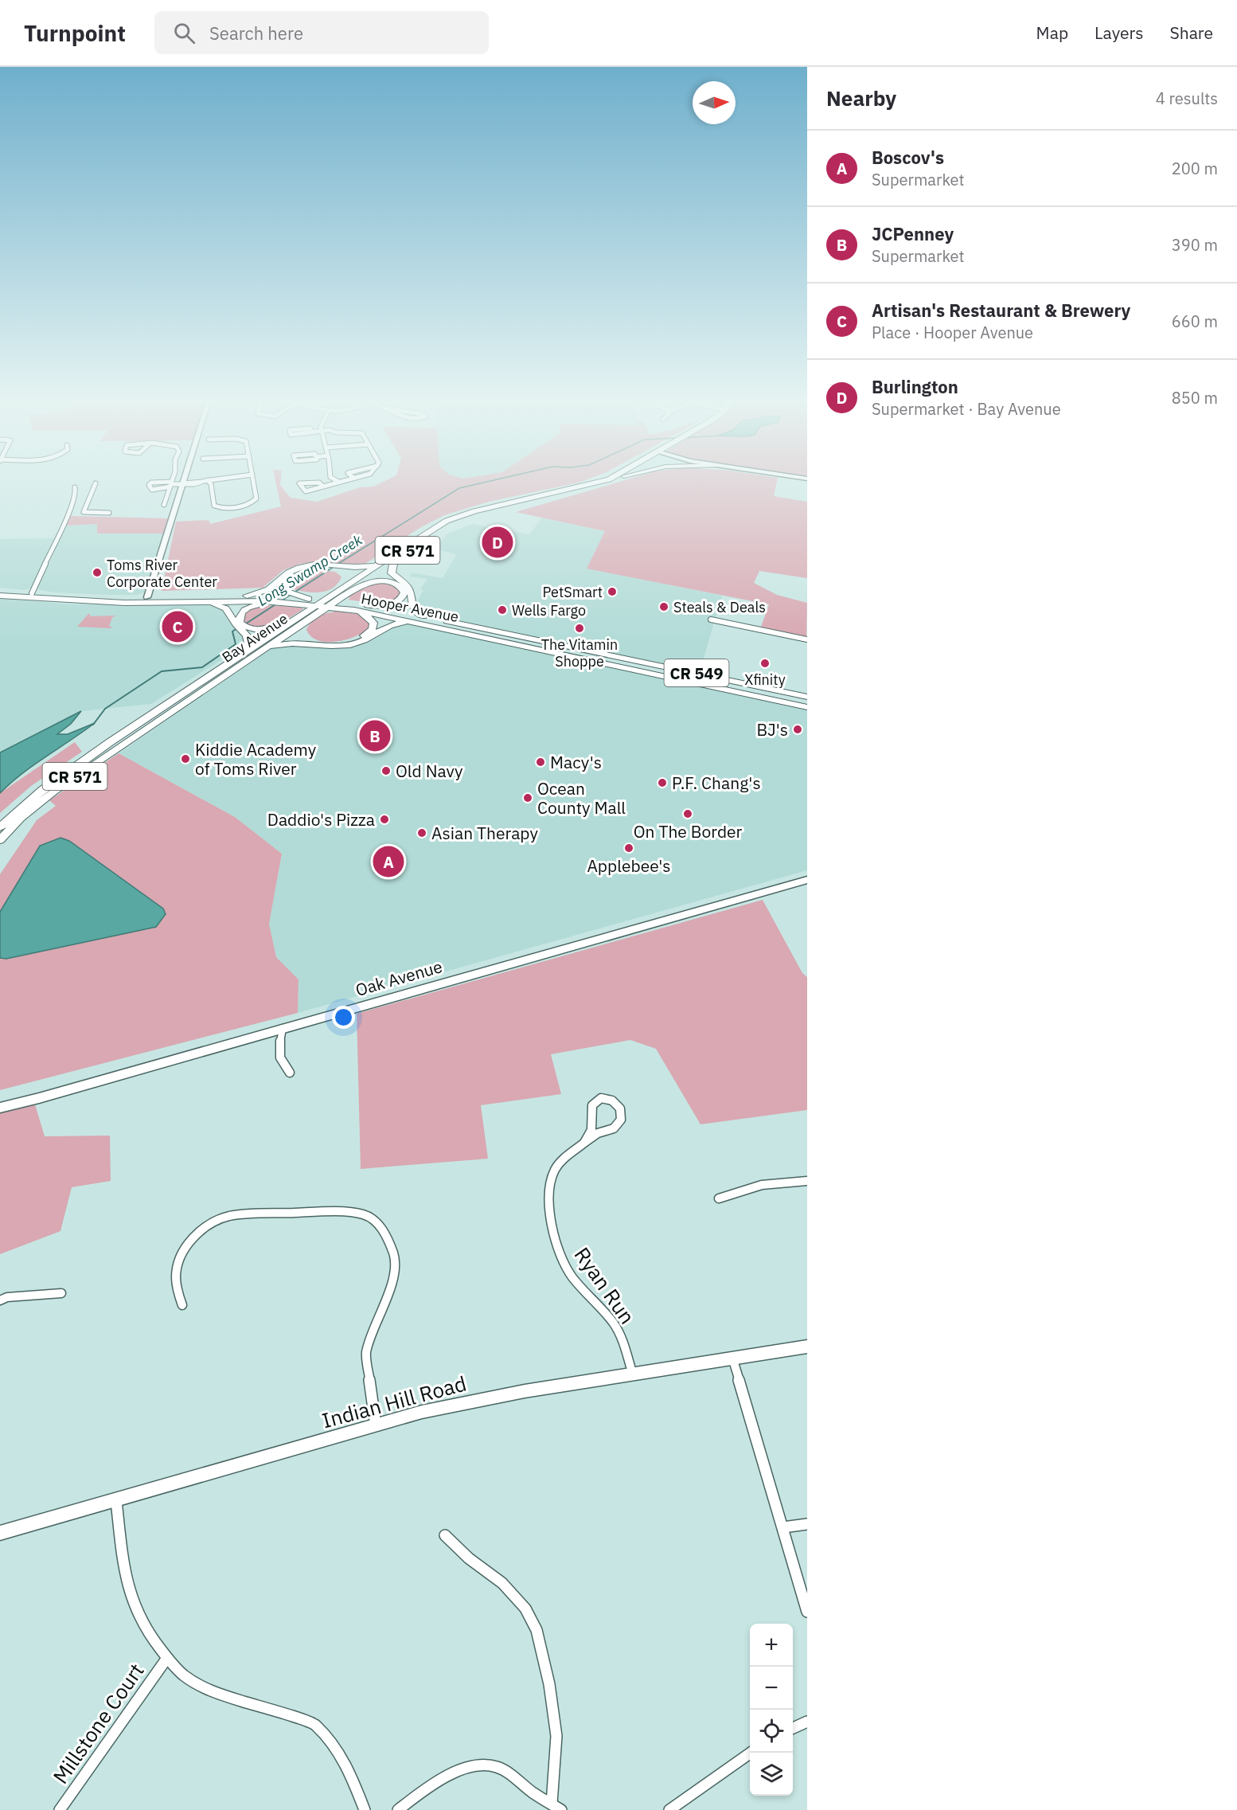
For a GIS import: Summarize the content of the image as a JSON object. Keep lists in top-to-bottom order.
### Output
{
  "streets": {
    "main road": [
      "CR 571",
      "Hooper Avenue",
      "Bay Avenue",
      "CR 549"
    ],
    "street": [
      "Oak Avenue",
      "Ryan Run",
      "Indian Hill Road",
      "Millstone Court"
    ]
  },
  "crossings": [
    ["Hooper Avenue", "Bay Avenue"],
    ["Ryan Run", "Indian Hill Road"]
  ],
  "water": ["Long Swamp Creek"],
  "places": [
    "Toms River Corporate Center",
    "PetSmart",
    "Steals & Deals",
    "Wells Fargo",
    "The Vitamin Shoppe",
    "Xfinity",
    "BJ's",
    "Kiddie Academy of Toms River",
    "Macy's",
    "Old Navy",
    "P.F. Chang's",
    "Ocean County Mall",
    "On The Border",
    "Daddio's Pizza",
    "Asian Therapy",
    "Applebee's"
  ],
  "north": "right",
  "page": {
    "header": "Turnpoint",
    "search": "Search here",
    "nav": ["Map", "Layers", "Share"],
    "heading": ["Nearby", "4 results"],
    "list": [
      {
        "mark": "A",
        "name": "Boscov's",
        "note": "Supermarket",
        "value": "200 m"
      },
      {
        "mark": "B",
        "name": "JCPenney",
        "note": "Supermarket",
        "value": "390 m"
      },
      {
        "mark": "C",
        "name": "Artisan's Restaurant & Brewery",
        "note": "Place · Hooper Avenue",
        "value": "660 m"
      },
      {
        "mark": "D",
        "name": "Burlington",
        "note": "Supermarket · Bay Avenue",
        "value": "850 m"
      }
    ],
    "pins": [
      "D",
      "C",
      "B",
      "A"
    ],
    "map_buttons": ["+", "−"]
  }
}
